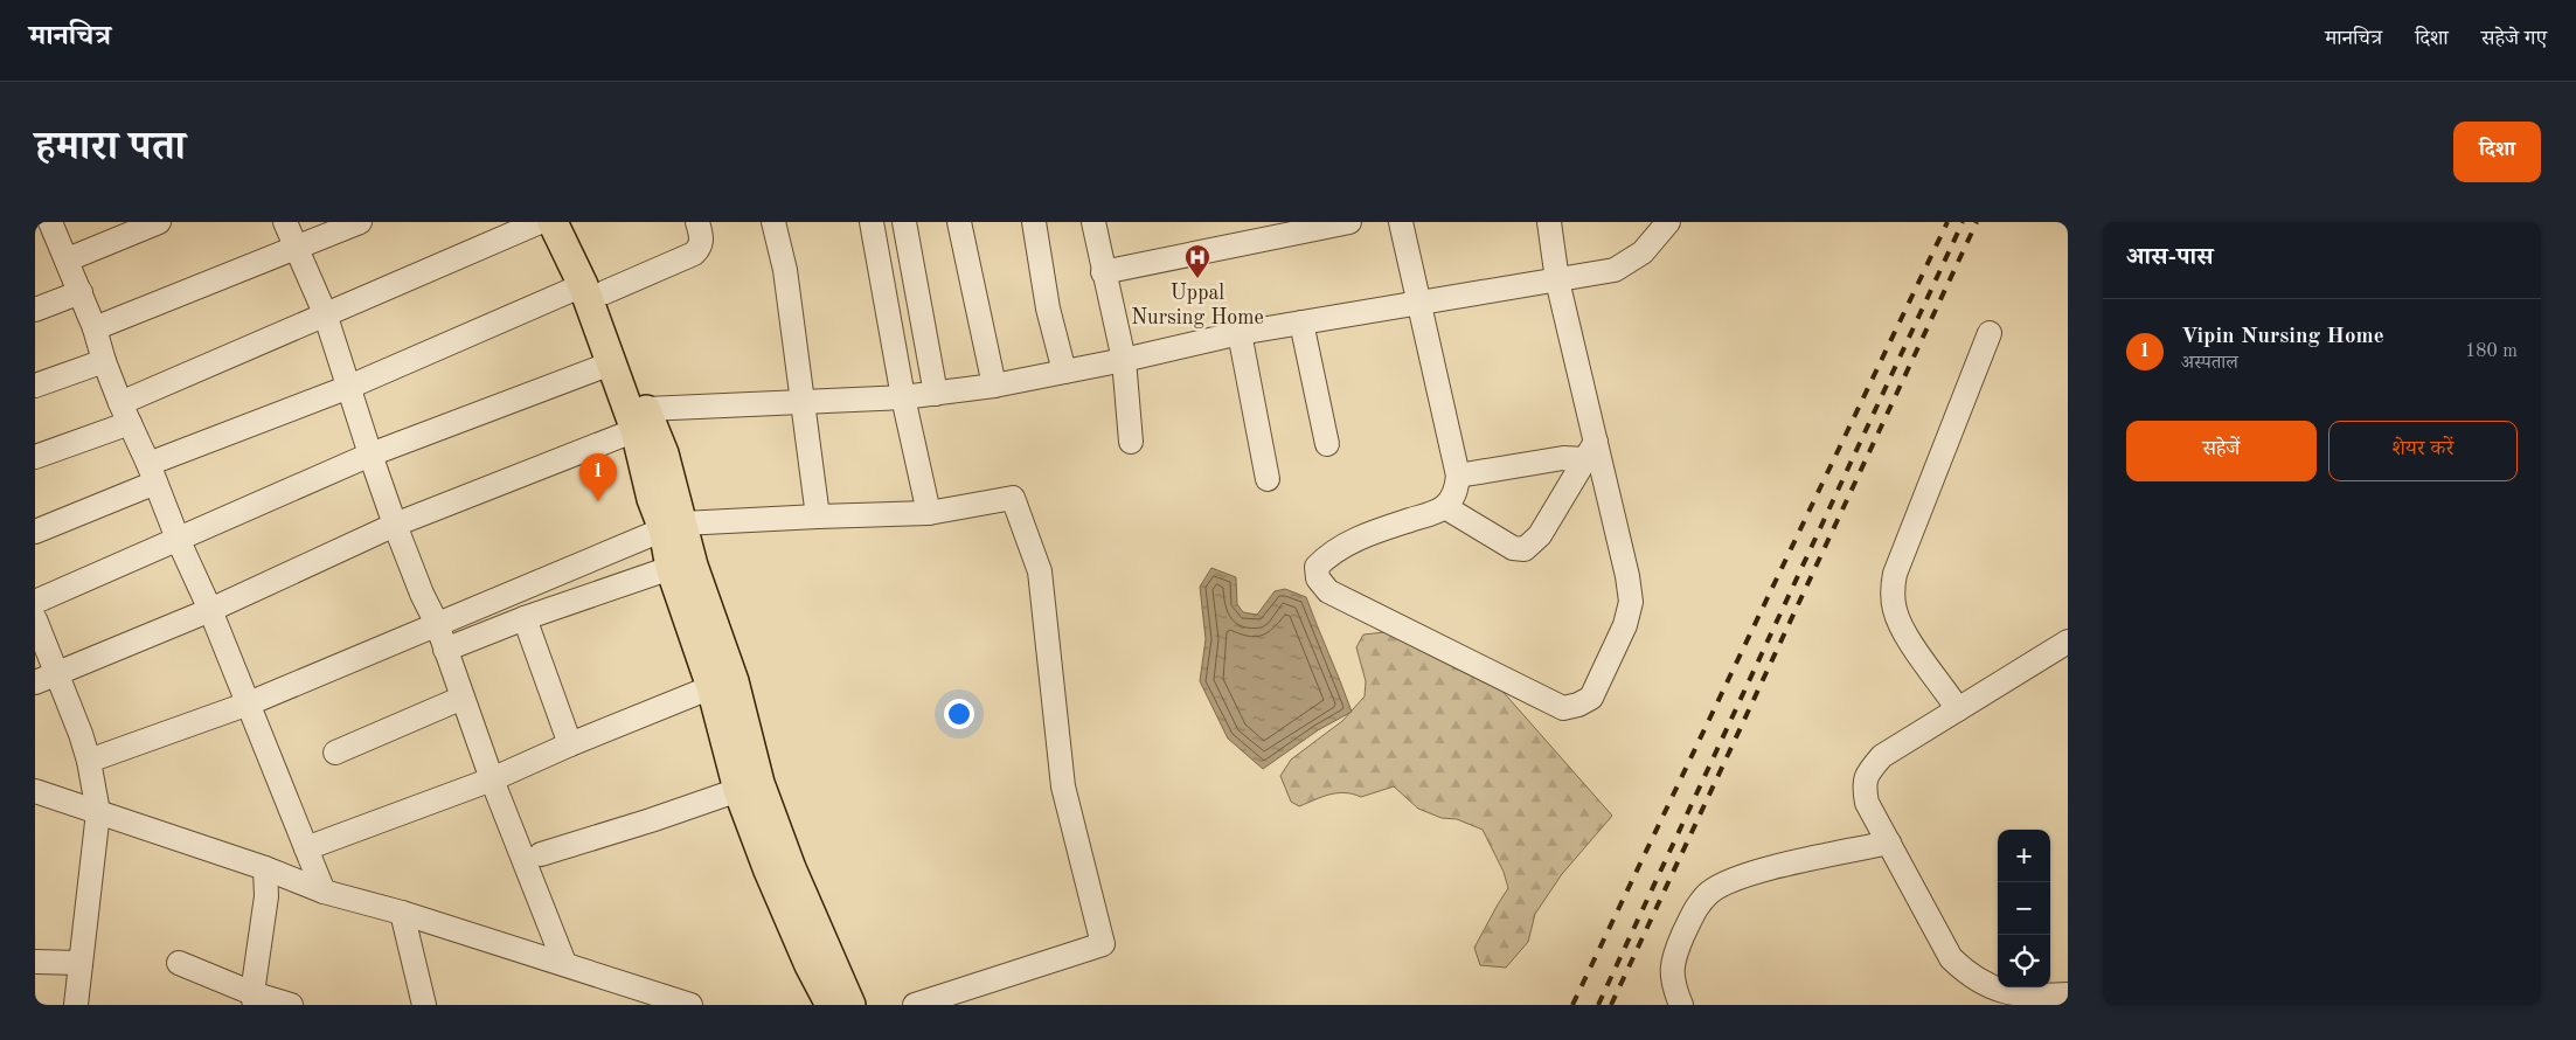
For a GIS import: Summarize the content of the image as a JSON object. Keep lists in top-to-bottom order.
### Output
{
  "places": {
    "hospital": ["Uppal Nursing Home"]
  },
  "page": {
    "header": "मानचित्र",
    "nav": ["मानचित्र", "दिशा", "सहेजे गए"],
    "title": "हमारा पता",
    "buttons": [
      "दिशा",
      ["सहेजें", "शेयर करें"]
    ],
    "heading": "आस-पास",
    "list": [
      {
        "mark": "1",
        "name": "Vipin Nursing Home",
        "note": "अस्पताल",
        "value": "180 m"
      }
    ],
    "pins": "1",
    "map_buttons": ["+", "−"]
  }
}
